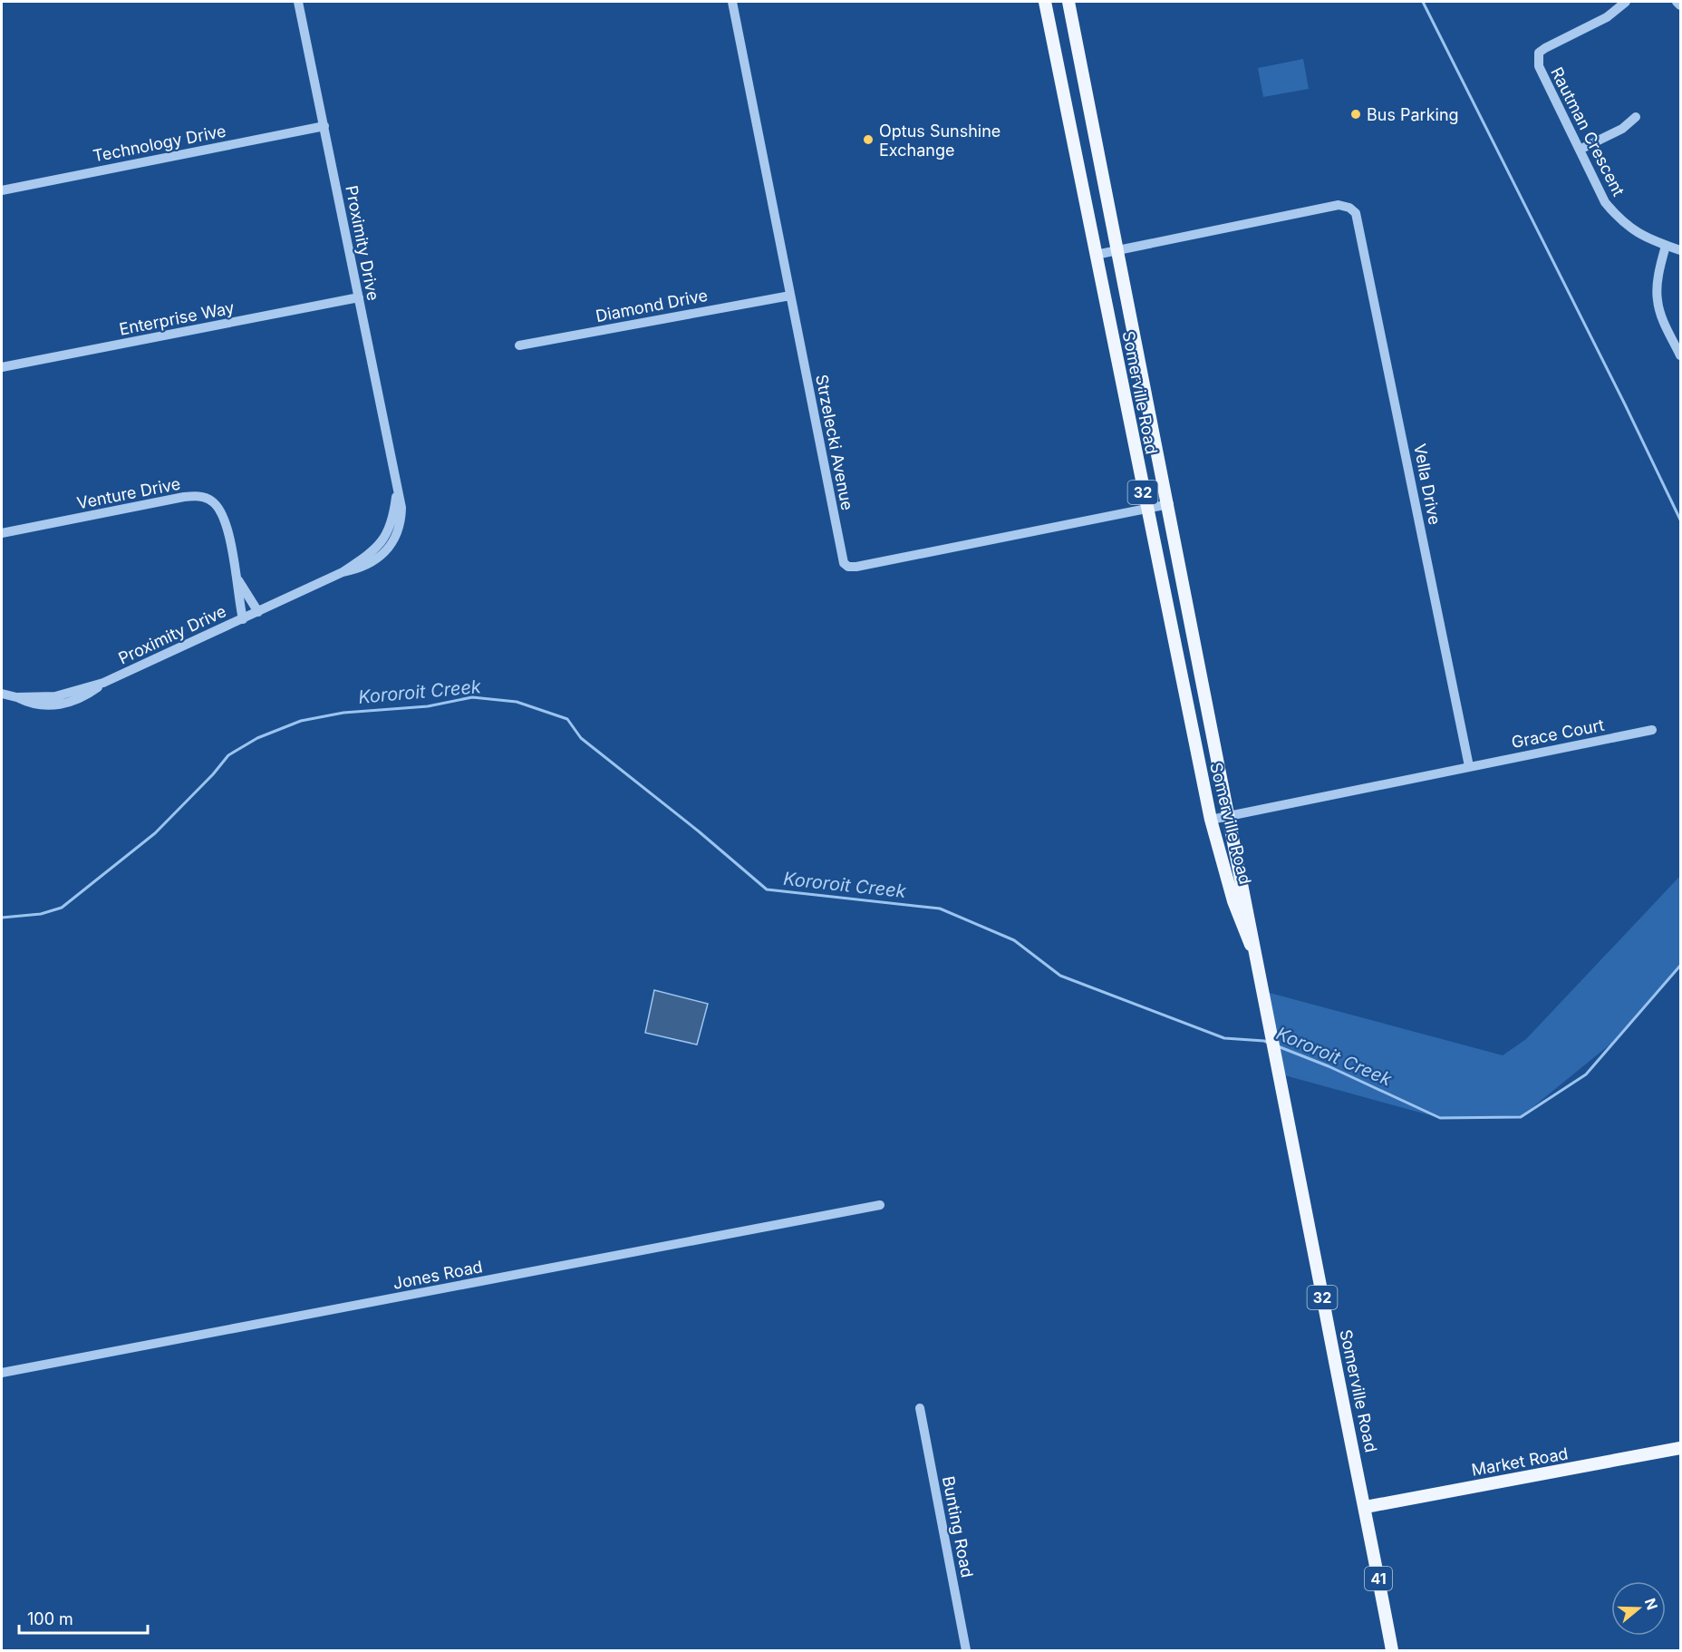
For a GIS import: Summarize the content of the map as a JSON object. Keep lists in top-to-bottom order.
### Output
{
  "streets": {
    "main road": [
      "Somerville Road",
      "32",
      "Market Road",
      "41"
    ],
    "street": [
      "Rautman Crescent",
      "Technology Drive",
      "Proximity Drive",
      "Diamond Drive",
      "Enterprise Way",
      "Strzelecki Avenue",
      "Vella Drive",
      "Venture Drive",
      "Grace Court",
      "Jones Road",
      "Bunting Road"
    ]
  },
  "crossings": [
    ["Technology Drive", "Proximity Drive"],
    ["Proximity Drive", "Enterprise Way"],
    ["Proximity Drive", "Venture Drive"],
    ["Diamond Drive", "Strzelecki Avenue"],
    ["Somerville Road", "Strzelecki Avenue"],
    ["Somerville Road", "Vella Drive"],
    ["Somerville Road", "Market Road"],
    ["Vella Drive", "Grace Court"]
  ],
  "water": ["Kororoit Creek"],
  "places": ["Bus Parking", "Optus Sunshine Exchange"],
  "scale_bar": "100 m",
  "north": "right"
}
